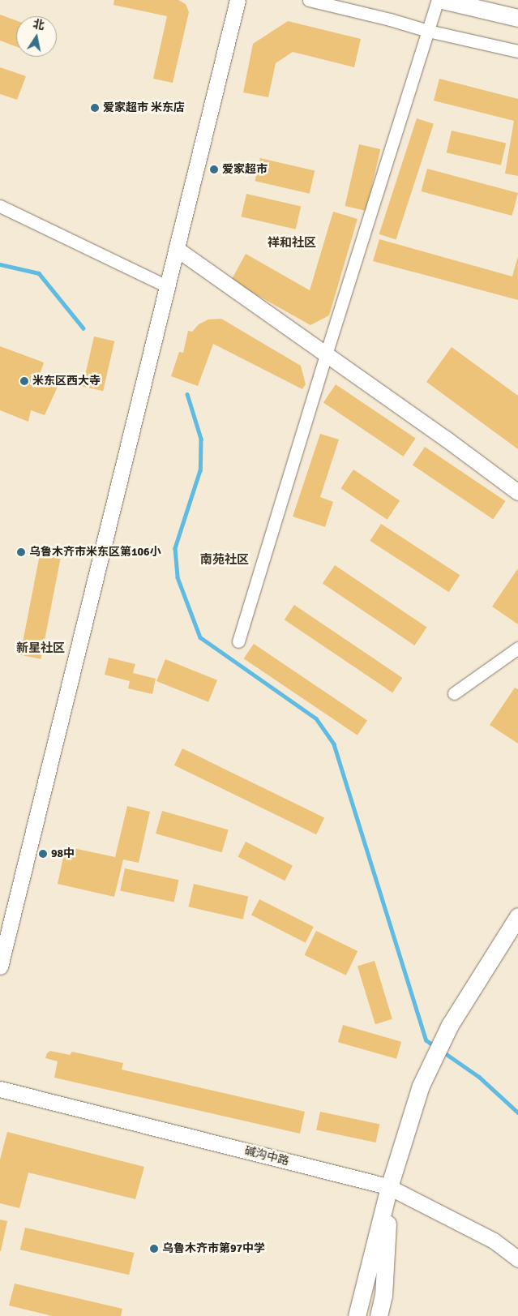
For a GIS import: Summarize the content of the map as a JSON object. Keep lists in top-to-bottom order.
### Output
{
  "streets": {
    "street": ["碱沟中路"]
  },
  "districts": ["祥和社区", "南苑社区", "新星社区"],
  "places": [
    "爱家超市 米东店",
    "爱家超市",
    "米东区西大寺",
    "乌鲁木齐市米东区第106小",
    "98中",
    "乌鲁木齐市第97中学"
  ],
  "north": "top"
}
